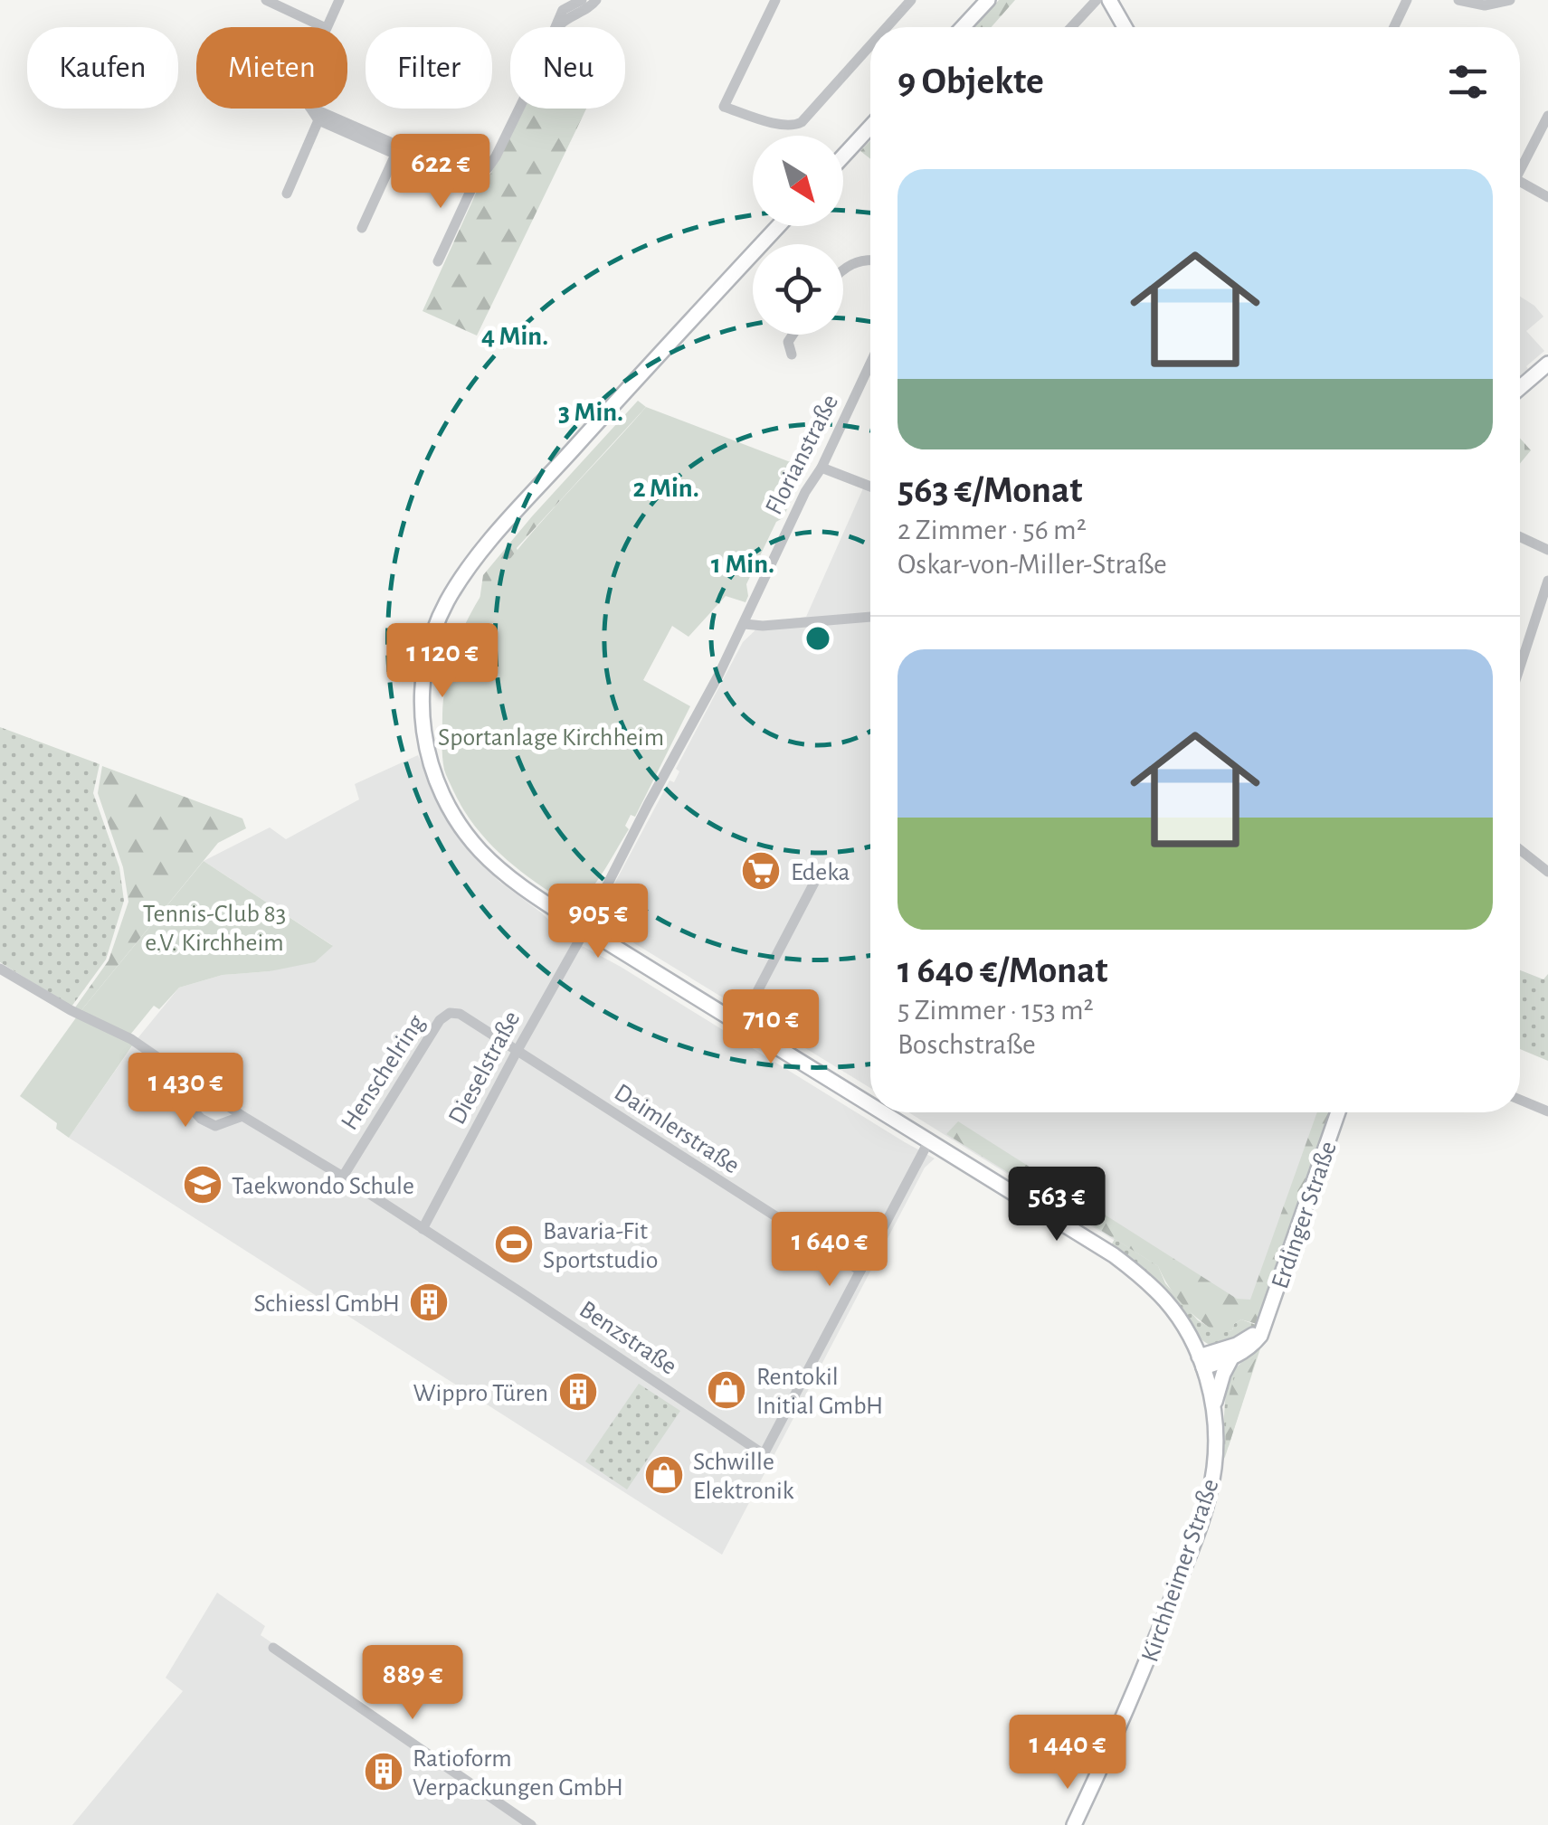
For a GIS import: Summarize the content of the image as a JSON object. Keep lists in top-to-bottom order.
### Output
{
  "streets": {
    "main road": ["Erdinger Straße", "Kirchheimer Straße"],
    "street": [
      "Florianstraße",
      "Dieselstraße",
      "Henschelring",
      "Daimlerstraße",
      "Benzstraße"
    ]
  },
  "crossings": [
    ["Florianstraße", "Dieselstraße"],
    ["Florianstraße", "Kirchheimer Straße"],
    ["Dieselstraße", "Henschelring"],
    ["Dieselstraße", "Daimlerstraße"],
    ["Dieselstraße", "Benzstraße"],
    ["Dieselstraße", "Kirchheimer Straße"],
    ["Henschelring", "Daimlerstraße"],
    ["Daimlerstraße", "Benzstraße"],
    ["Erdinger Straße", "Kirchheimer Straße"]
  ],
  "parks": ["Sportanlage Kirchheim", "Tennis-Club 83 e.V. Kirchheim"],
  "places": {
    "supermarket": ["Edeka"],
    "school or university": ["Taekwondo Schule"],
    "sports": ["Bavaria-Fit Sportstudio"],
    "building": ["Schiessl GmbH", "Wippro Türen", "Ratioform Verpackungen GmbH"],
    "shop": ["Rentokil Initial GmbH", "Schwille Elektronik"]
  },
  "north": "bottom right",
  "page": {
    "chip": [
      "Kaufen",
      "Mieten",
      "Filter",
      "Neu"
    ],
    "heading": "9 Objekte",
    "price": [
      "622 €",
      "1 120 €",
      "905 €",
      "710 €",
      "1 430 €",
      "563 €",
      "1 640 €",
      "889 €",
      "1 440 €"
    ],
    "list": [
      {
        "name": "563 €/Monat",
        "note": "2 Zimmer · 56 m² · Oskar-von-Miller-Straße"
      },
      {
        "name": "1 640 €/Monat",
        "note": "5 Zimmer · 153 m² · Boschstraße"
      }
    ]
  },
  "rings": [
    "4 Min.",
    "3 Min.",
    "2 Min.",
    "1 Min."
  ]
}
